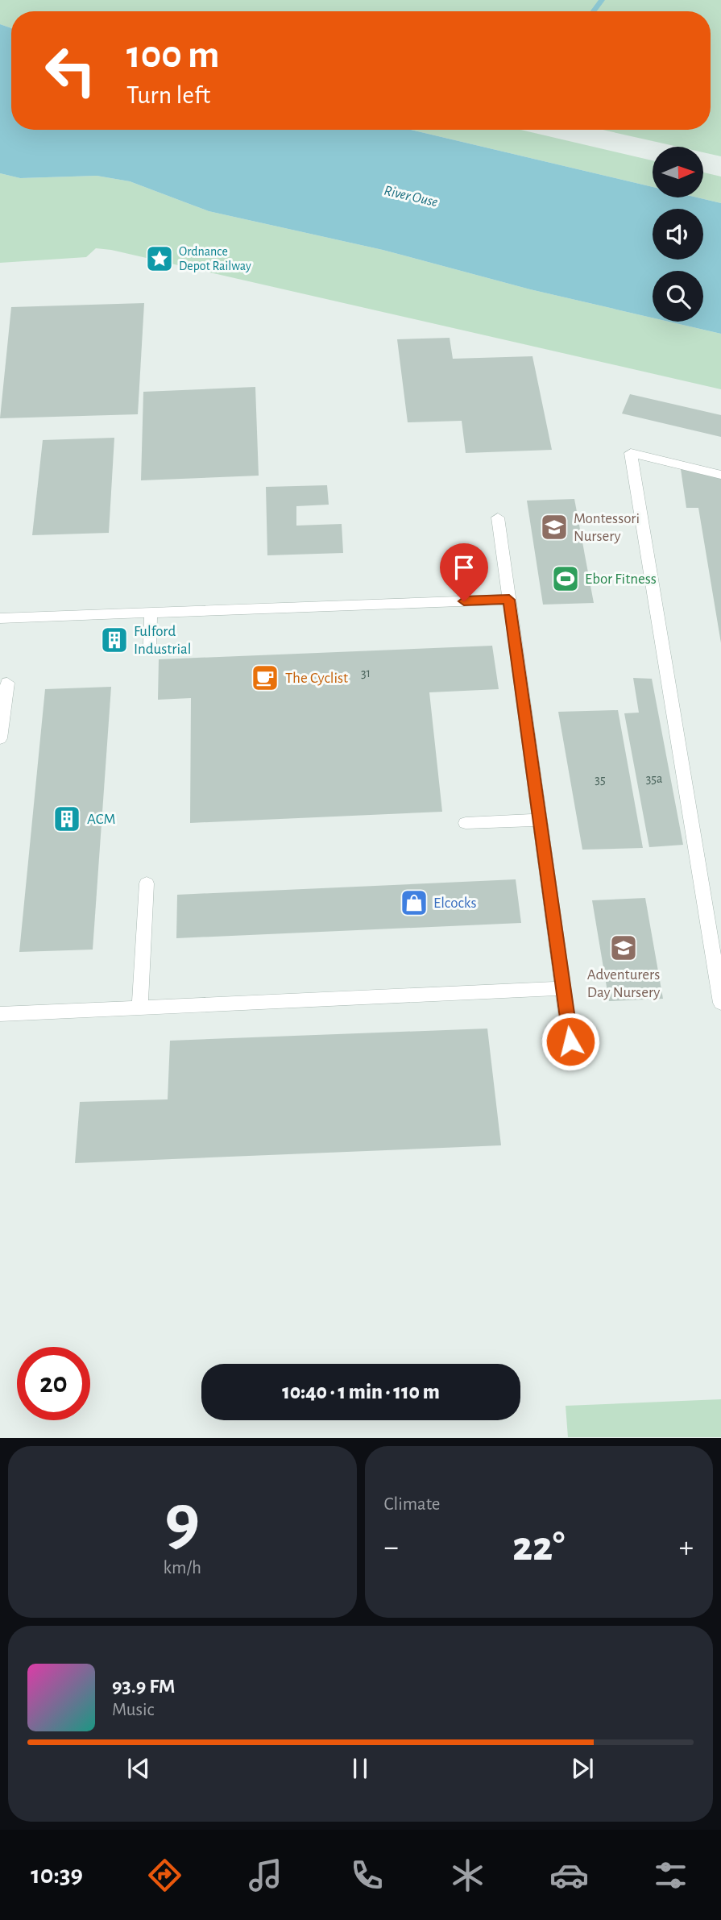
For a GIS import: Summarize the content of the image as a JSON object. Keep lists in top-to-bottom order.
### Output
{
  "water": ["River Ouse"],
  "places": {
    "place": ["Ordnance Depot Railway"],
    "school or university": ["Montessori Nursery", "Adventurers Day Nursery"],
    "sports": ["Ebor Fitness"],
    "building": ["Fulford Industrial", "ACM"],
    "cafe": ["The Cyclist"],
    "shop": ["Elcocks"]
  },
  "house_numbers": ["31", "35a", "35"],
  "north": "right",
  "page": {
    "turn": ["100 m", "Turn left"],
    "limit": "20",
    "trip": "10:40 · 1 min · 110 m",
    "tile": [
      ["9", "km/h"],
      "Climate"
    ],
    "heat": ["−", "22°", "+"],
    "song": ["93.9 FM", "Music"],
    "tabs": "10:39"
  }
}
